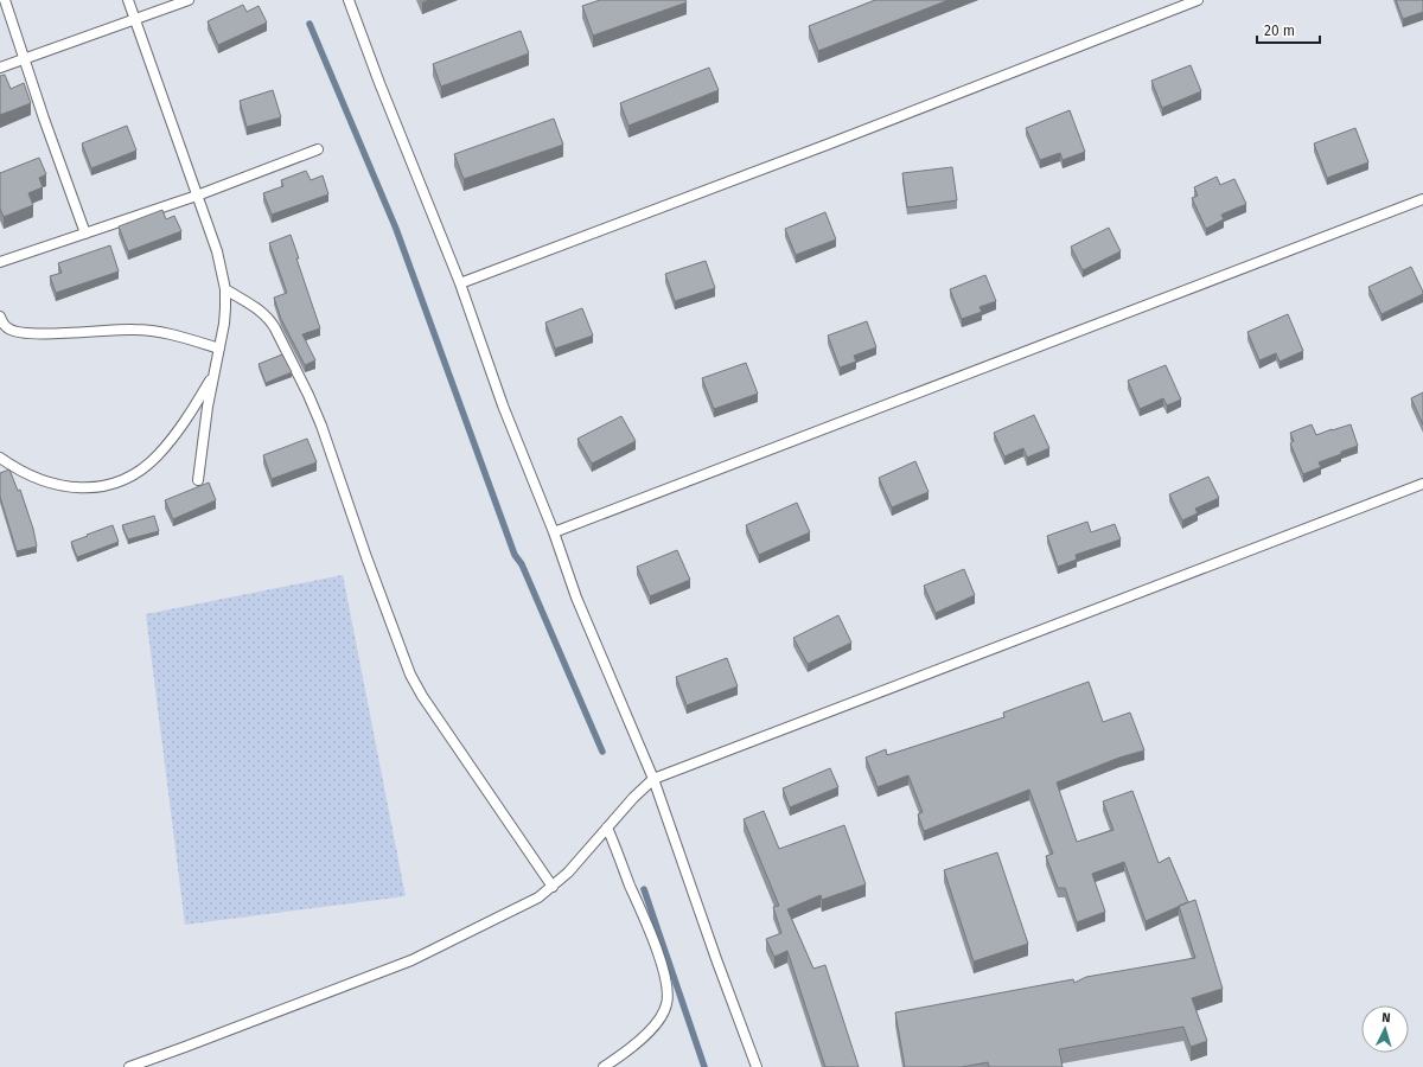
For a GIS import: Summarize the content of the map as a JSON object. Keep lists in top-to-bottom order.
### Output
{
  "scale_bar": "20 m",
  "north": "top"
}
